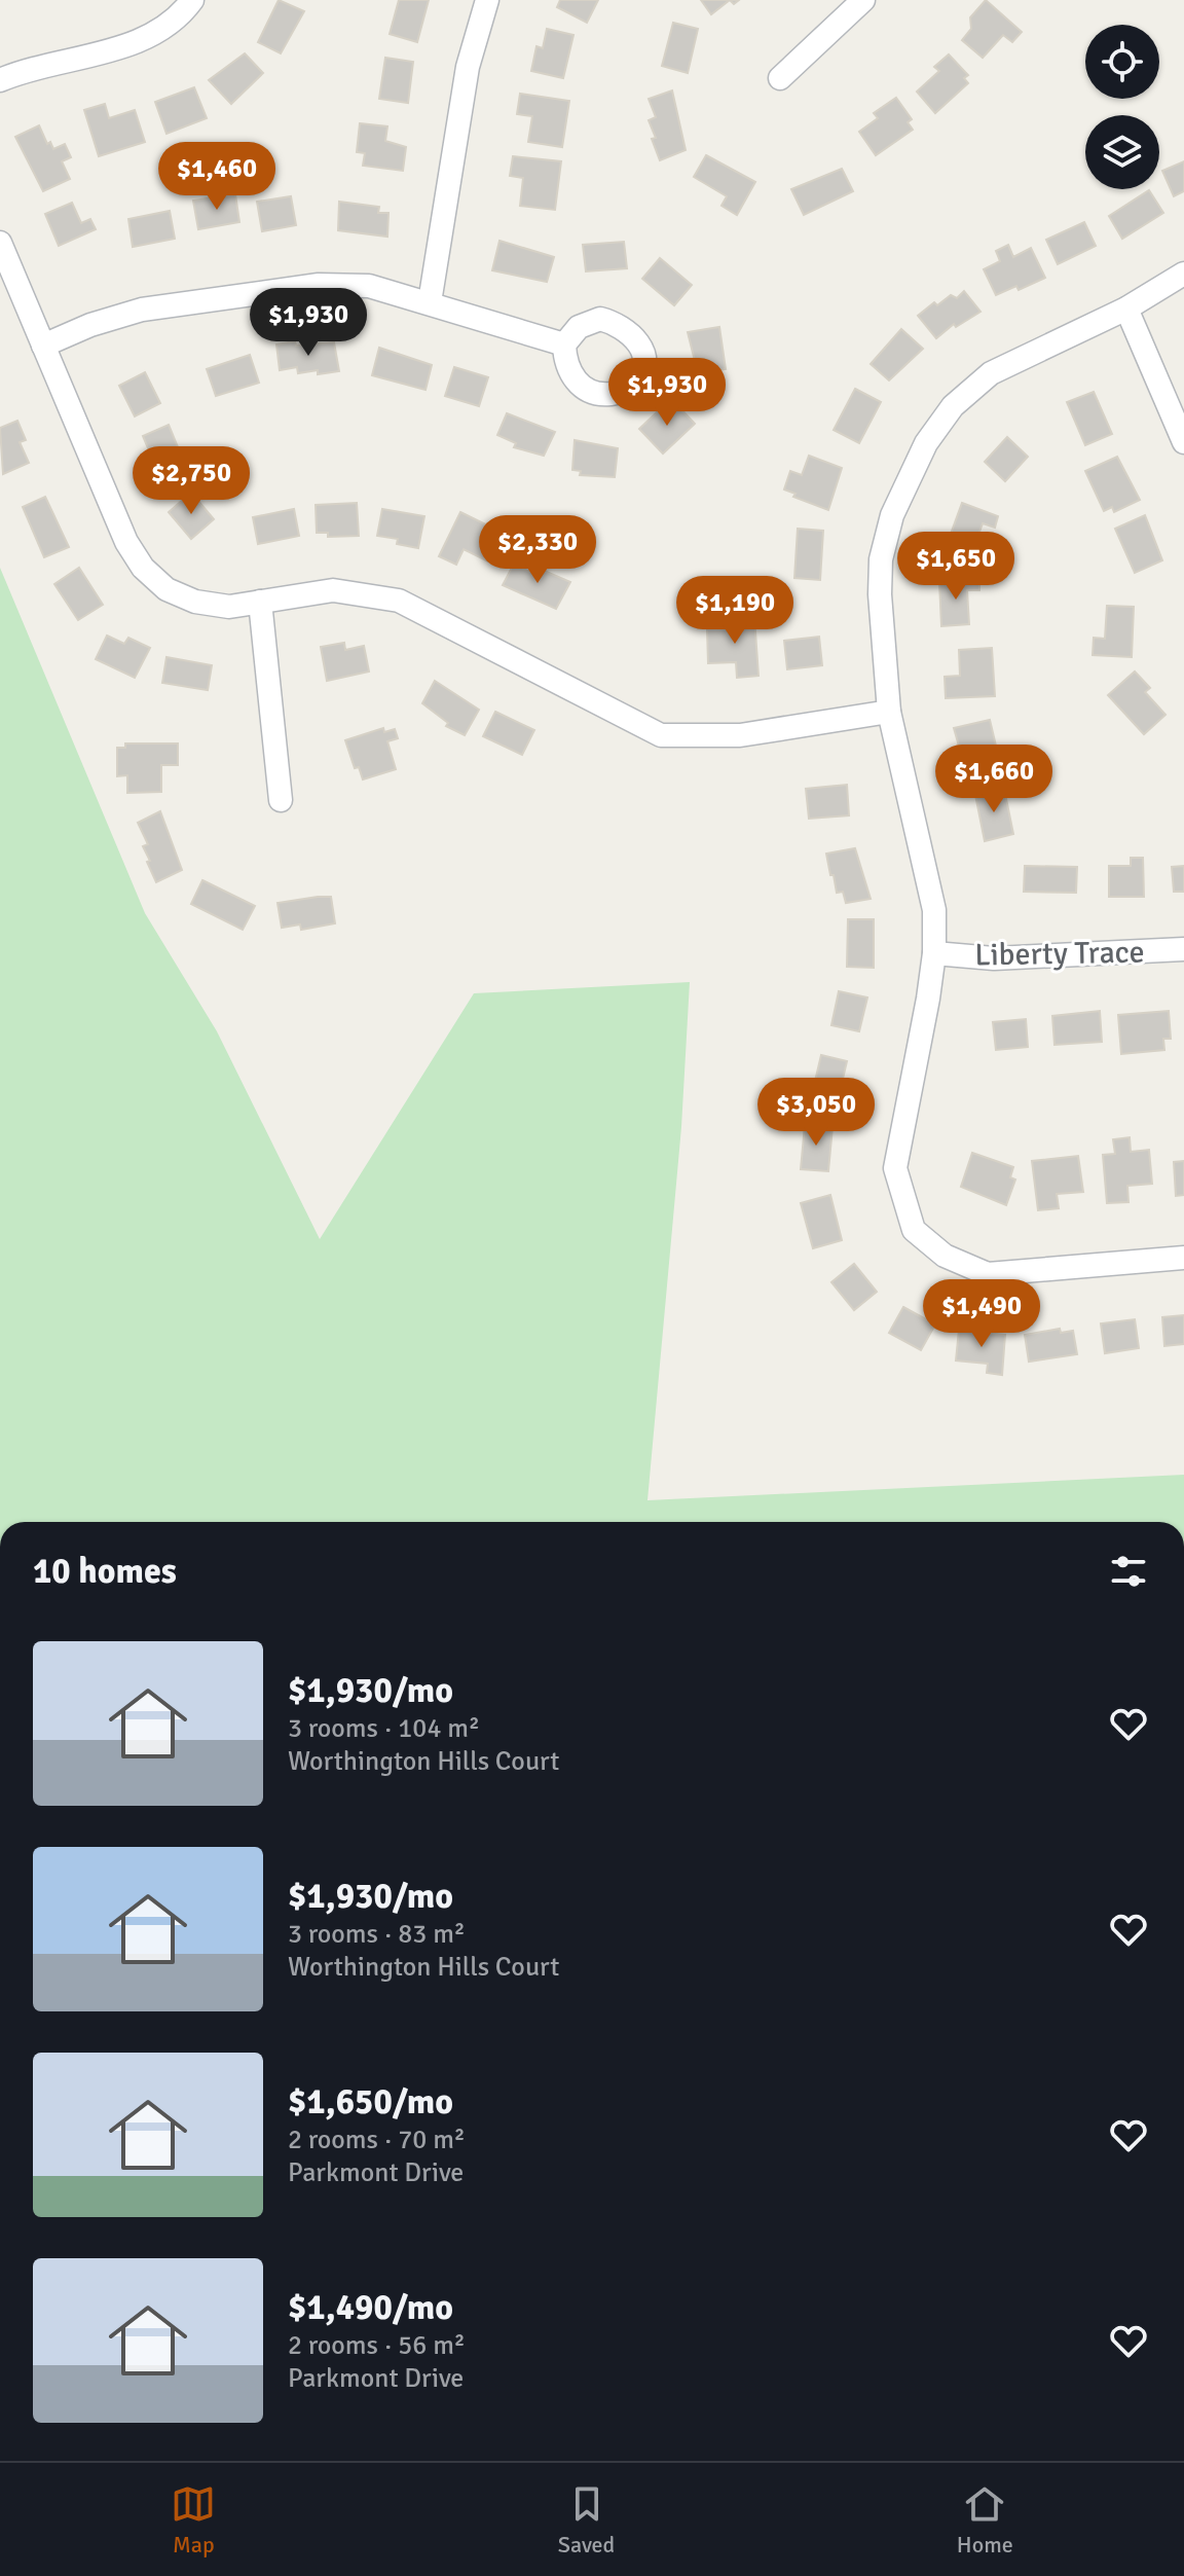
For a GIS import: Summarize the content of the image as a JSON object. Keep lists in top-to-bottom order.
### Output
{
  "streets": {
    "street": ["Liberty Trace"]
  },
  "page": {
    "price": [
      "$1,460",
      "$1,930",
      "$1,930",
      "$2,750",
      "$2,330",
      "$1,650",
      "$1,190",
      "$1,660",
      "$3,050",
      "$1,490"
    ],
    "heading": "10 homes",
    "list": [
      {
        "name": "$1,930/mo",
        "note": "3 rooms · 104 m² · Worthington Hills Court"
      },
      {
        "name": "$1,930/mo",
        "note": "3 rooms · 83 m² · Worthington Hills Court"
      },
      {
        "name": "$1,650/mo",
        "note": "2 rooms · 70 m² · Parkmont Drive"
      },
      {
        "name": "$1,490/mo",
        "note": "2 rooms · 56 m² · Parkmont Drive"
      }
    ],
    "tabs": ["Map", "Saved", "Home"]
  }
}
